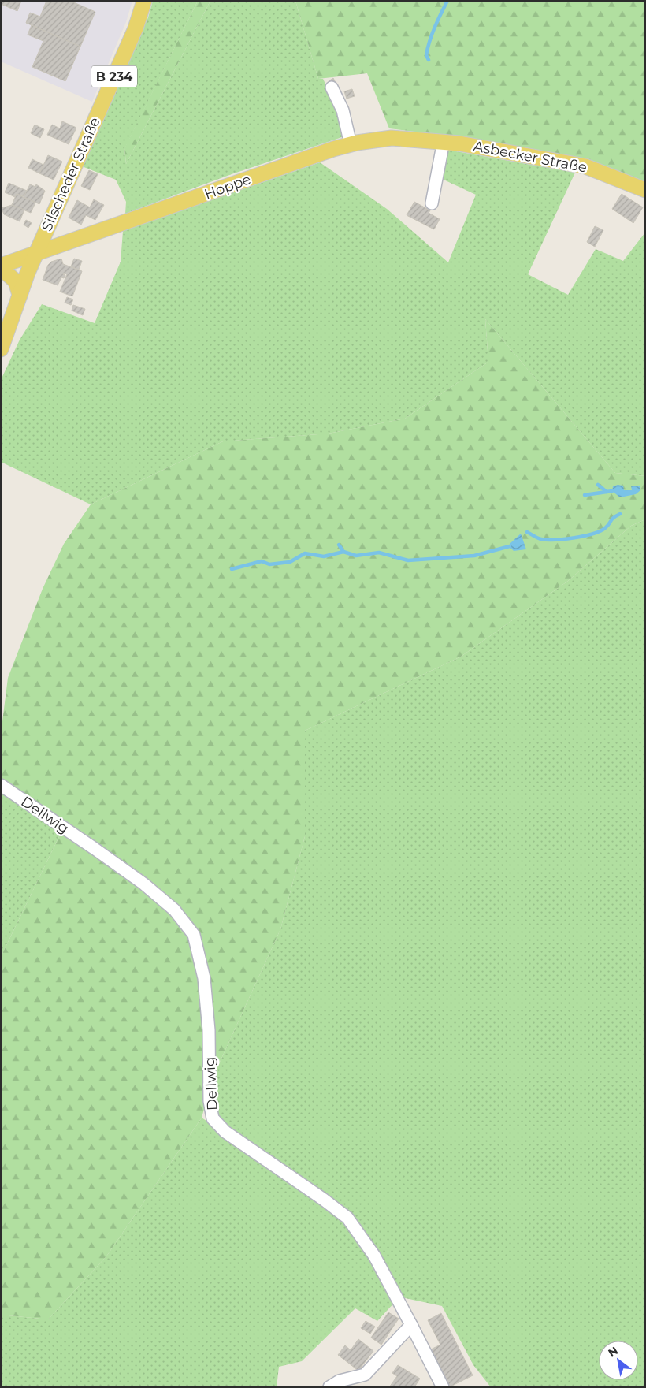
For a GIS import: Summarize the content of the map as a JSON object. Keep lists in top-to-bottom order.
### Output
{
  "streets": {
    "main road": [
      "B 234",
      "Asbecker Straße",
      "Silscheder Straße",
      "Hoppe"
    ],
    "street": ["Dellwig"]
  },
  "crossings": [
    ["Asbecker Straße", "Hoppe"],
    ["Silscheder Straße", "Hoppe"]
  ],
  "north": "top left"
}
